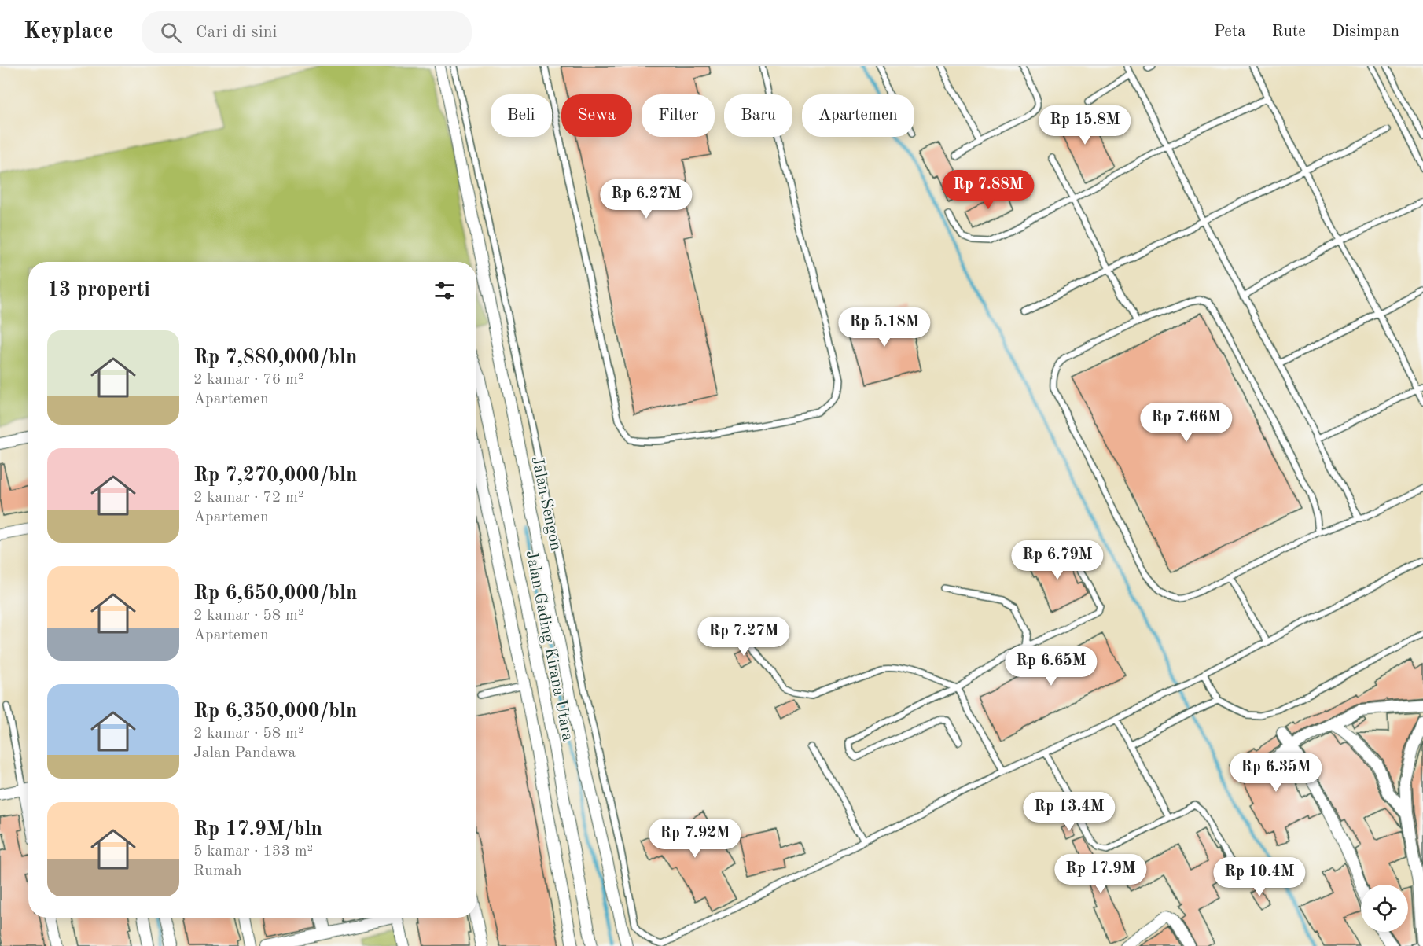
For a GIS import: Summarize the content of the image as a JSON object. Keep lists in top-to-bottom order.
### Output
{
  "streets": {
    "street": ["Jalan Sengon", "Jalan Gading Kirana Utara"]
  },
  "page": {
    "header": "Keyplace",
    "search": "Cari di sini",
    "nav": ["Peta", "Rute", "Disimpan"],
    "chip": [
      "Beli",
      "Sewa",
      "Filter",
      "Baru",
      "Apartemen"
    ],
    "price": [
      "Rp 15.8M",
      "Rp 7.88M",
      "Rp 6.27M",
      "Rp 5.18M",
      "Rp 7.66M",
      "Rp 6.79M",
      "Rp 7.27M",
      "Rp 6.65M",
      "Rp 6.35M",
      "Rp 13.4M",
      "Rp 7.92M",
      "Rp 17.9M",
      "Rp 10.4M"
    ],
    "heading": "13 properti",
    "list": [
      {
        "name": "Rp 7,880,000/bln",
        "note": "2 kamar · 76 m² · Apartemen"
      },
      {
        "name": "Rp 7,270,000/bln",
        "note": "2 kamar · 72 m² · Apartemen"
      },
      {
        "name": "Rp 6,650,000/bln",
        "note": "2 kamar · 58 m² · Apartemen"
      },
      {
        "name": "Rp 6,350,000/bln",
        "note": "2 kamar · 58 m² · Jalan Pandawa"
      },
      {
        "name": "Rp 17.9M/bln",
        "note": "5 kamar · 133 m² · Rumah"
      }
    ]
  }
}
